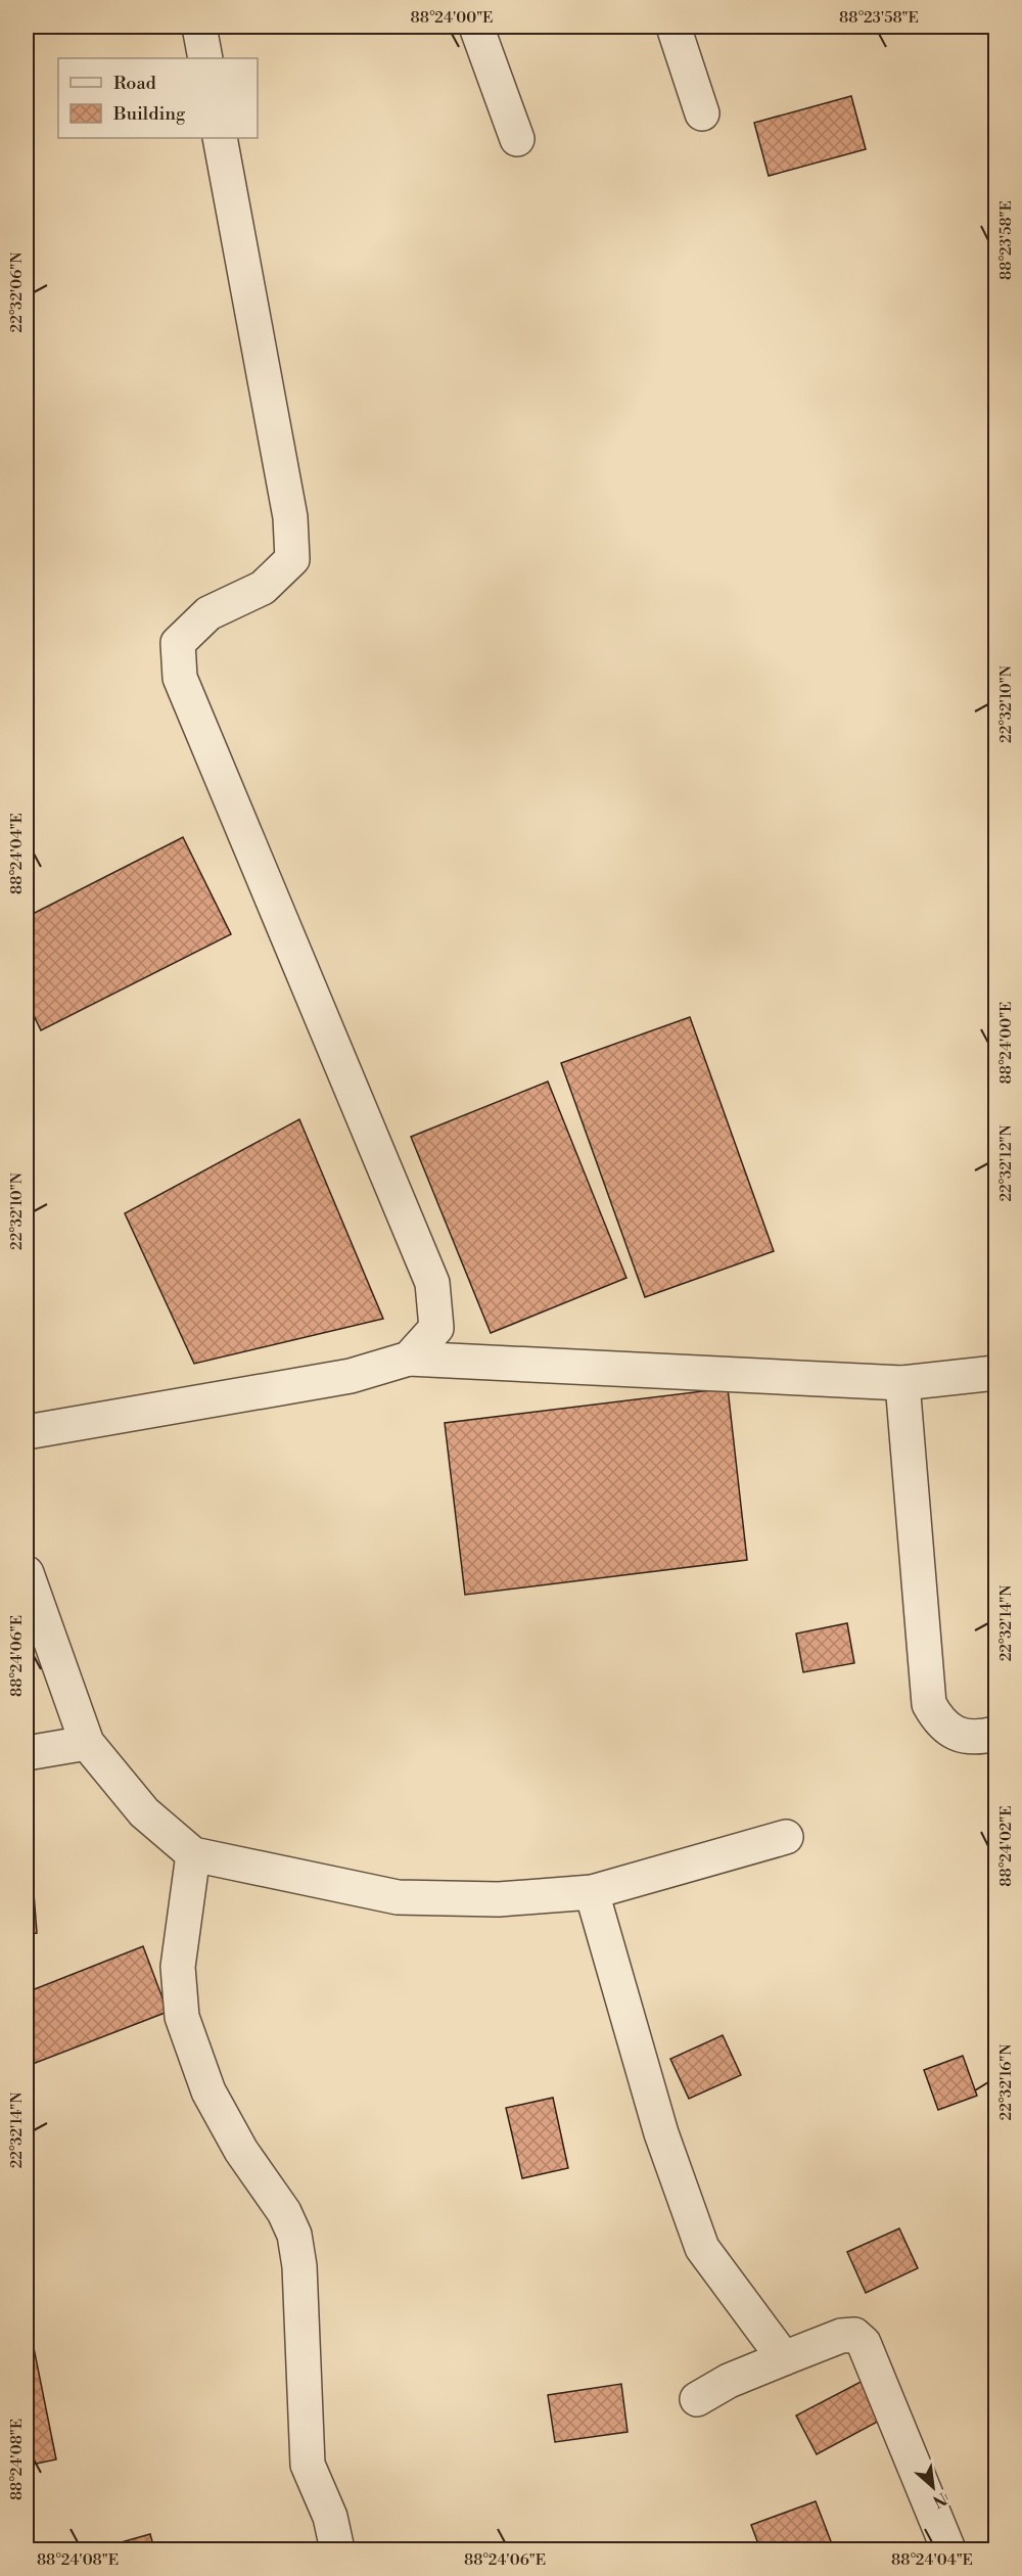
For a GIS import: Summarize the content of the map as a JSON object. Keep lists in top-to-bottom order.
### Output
{
  "legend": ["Road", "Building"],
  "north": "bottom right",
  "coordinates": [
    "88°24'00\"E",
    "88°23'58\"E",
    "22°32'06\"N",
    "22°32'10\"N",
    "88°24'04\"E",
    "22°32'12\"N",
    "22°32'14\"N",
    "88°24'06\"E",
    "88°24'02\"E",
    "22°32'16\"N",
    "88°24'08\"E"
  ]
}
